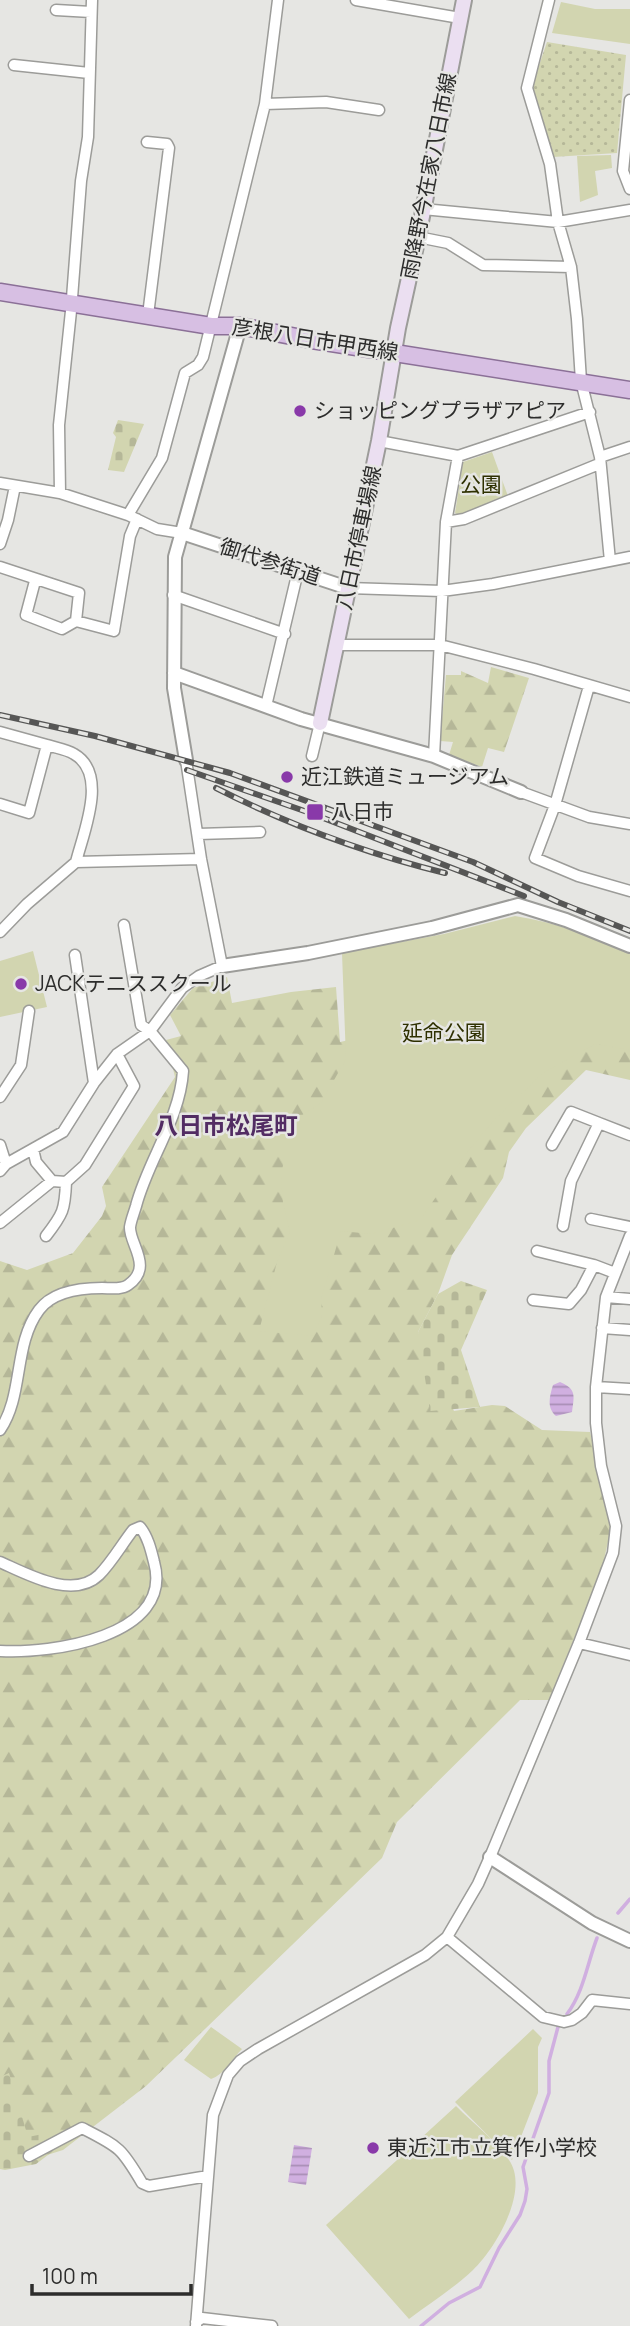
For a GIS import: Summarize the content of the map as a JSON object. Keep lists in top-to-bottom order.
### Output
{
  "streets": {
    "main road": ["雨降野今在家八日市線", "彦根八日市甲西線", "八日市停車場線"],
    "street": ["御代参街道"]
  },
  "crossings": [
    ["雨降野今在家八日市線", "彦根八日市甲西線"],
    ["雨降野今在家八日市線", "八日市停車場線"],
    ["彦根八日市甲西線", "八日市停車場線"],
    ["八日市停車場線", "御代参街道"]
  ],
  "districts": ["八日市松尾町"],
  "parks": ["公園", "延命公園"],
  "places": {
    "other": [
      "ショッピングプラザアピア",
      "近江鉄道ミュージアム",
      "JACKテニススクール",
      "東近江市立箕作小学校"
    ],
    "transit": ["八日市"]
  },
  "scale_bar": "100 m"
}
